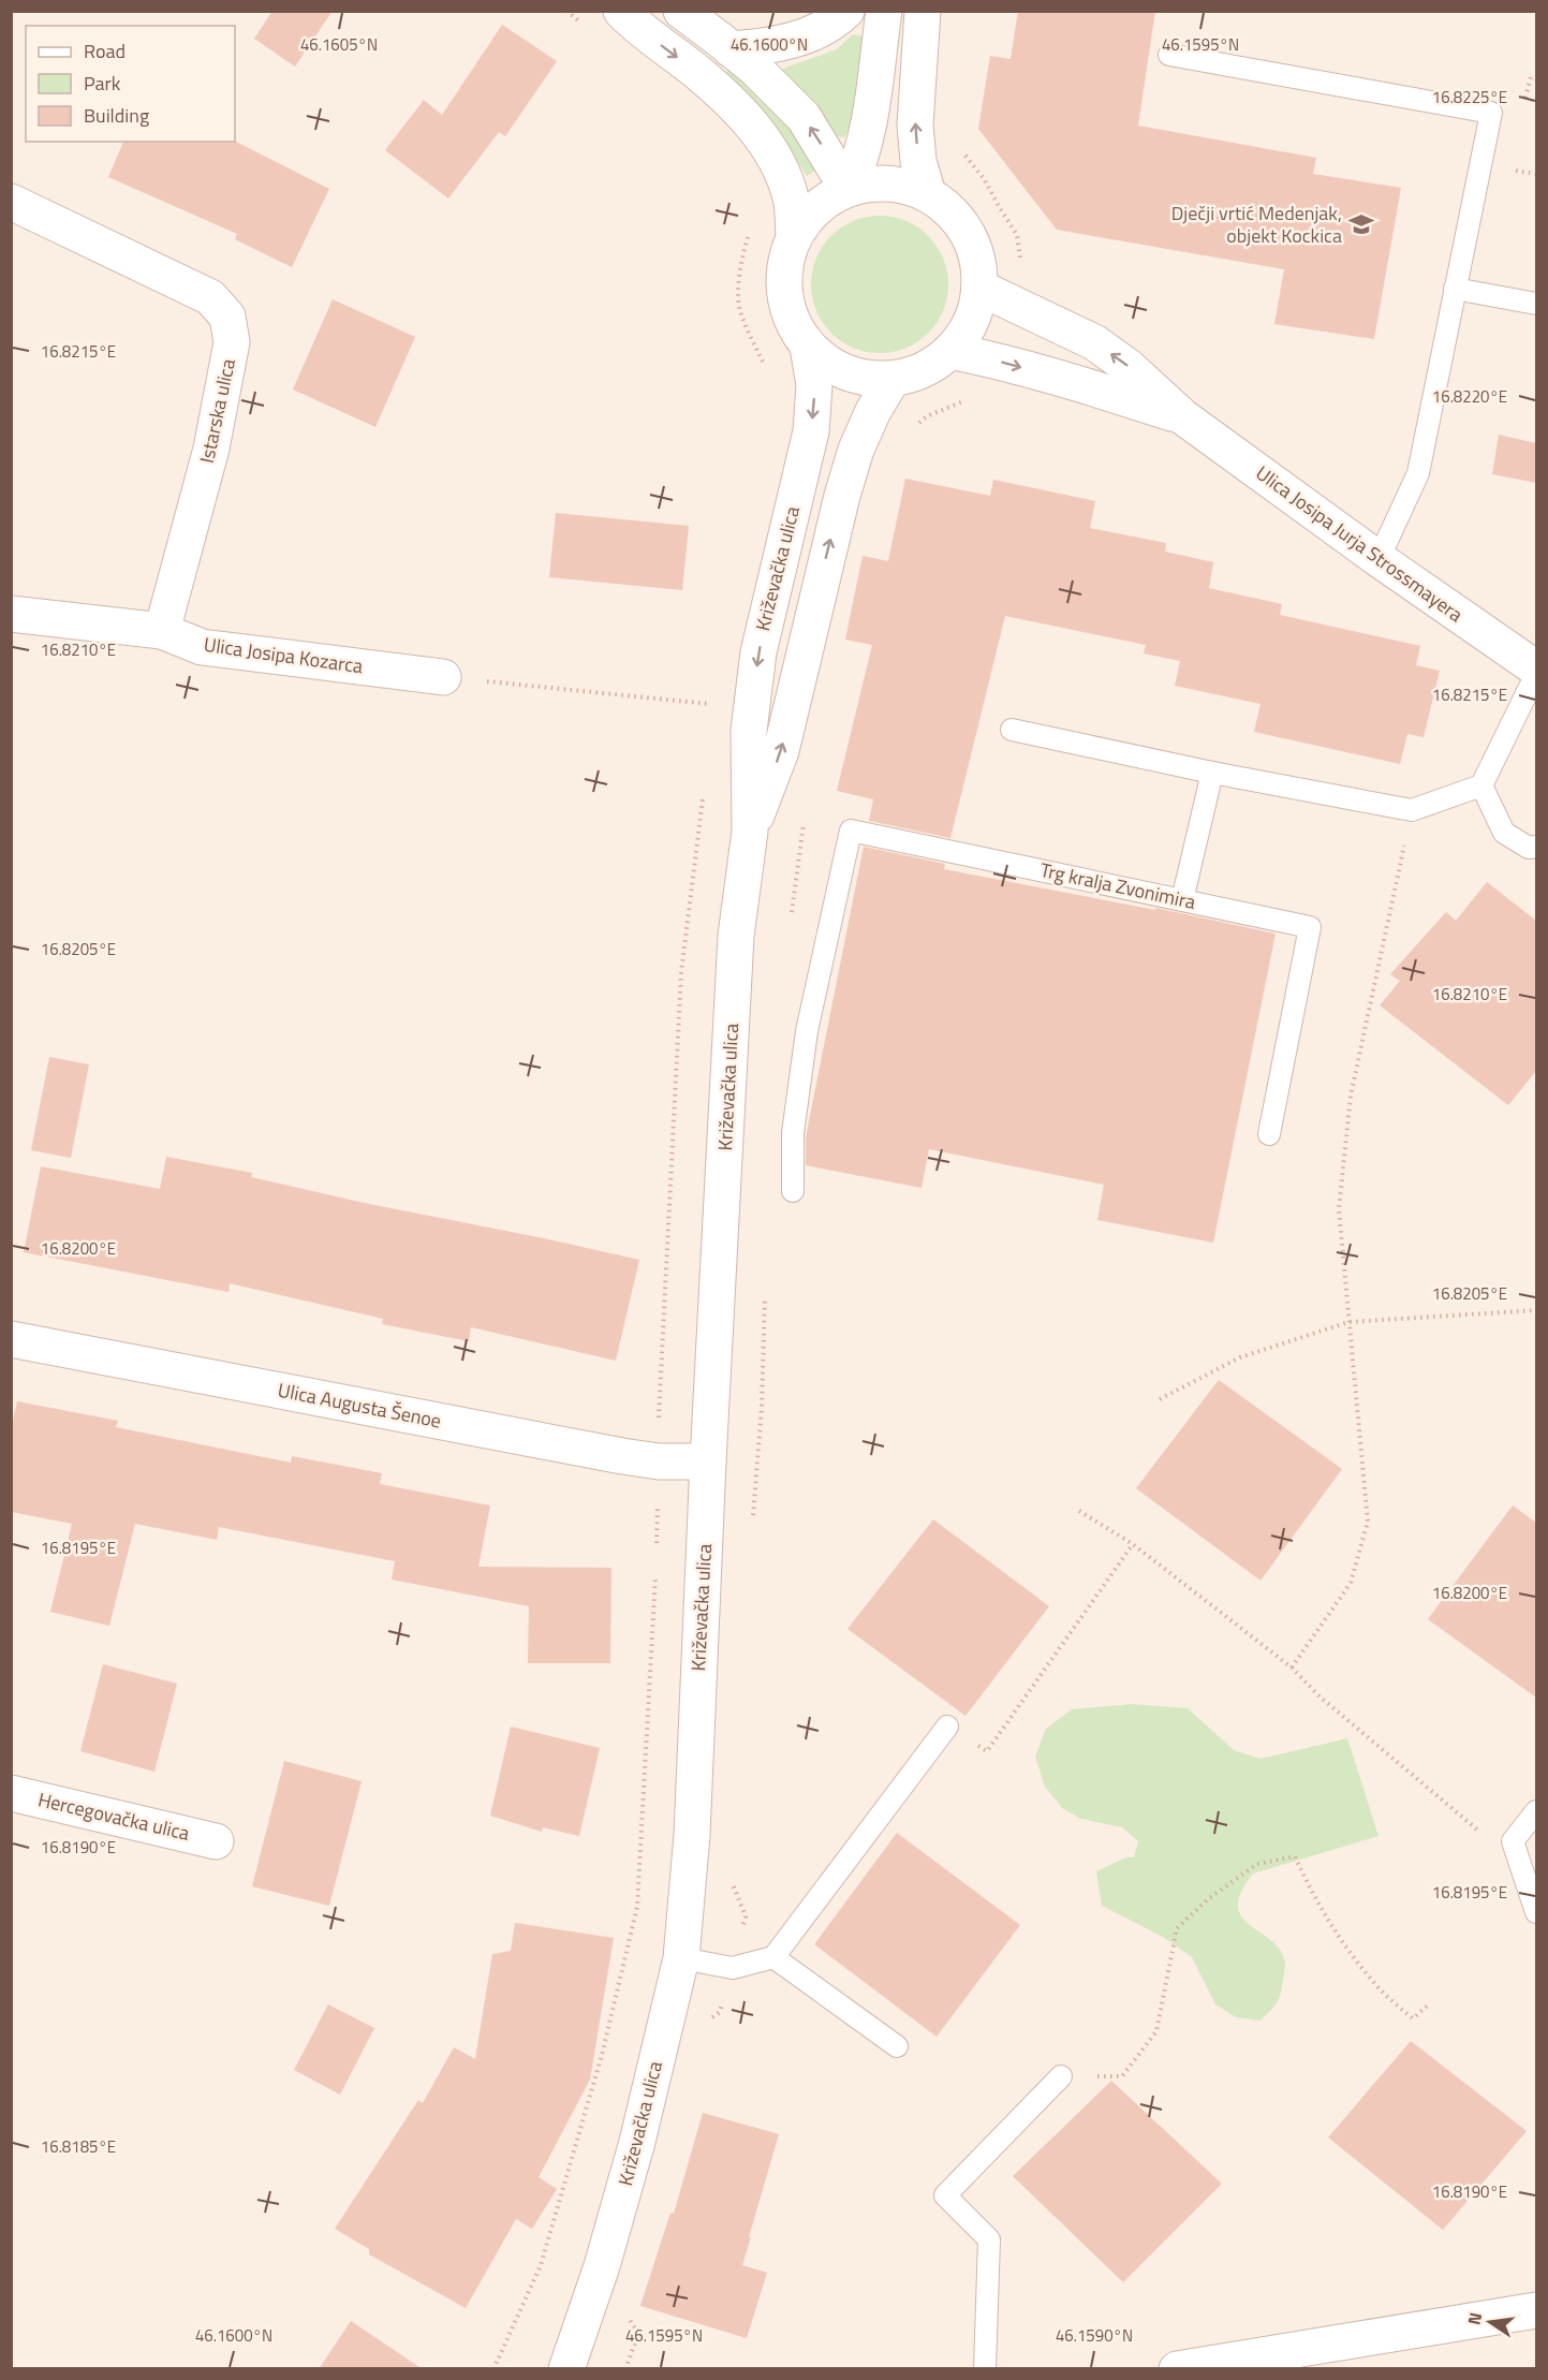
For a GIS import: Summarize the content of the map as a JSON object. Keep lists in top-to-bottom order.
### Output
{
  "streets": {
    "street": [
      "Istarska ulica",
      "Ulica Josipa Jurja Strossmayera",
      "Križevačka ulica",
      "Ulica Josipa Kozarca",
      "Ulica Augusta Šenoe",
      "Hercegovačka ulica"
    ],
    "lane": ["Trg kralja Zvonimira"]
  },
  "crossings": [
    ["Istarska ulica", "Ulica Josipa Kozarca"],
    ["Ulica Josipa Jurja Strossmayera", "Križevačka ulica"],
    ["Križevačka ulica", "Ulica Augusta Šenoe"]
  ],
  "places": {
    "school or university": ["Dječji vrtić Medenjak, objekt Kockica"]
  },
  "legend": ["Road", "Park", "Building"],
  "north": "left",
  "coordinates": [
    "46.1600°N",
    "46.1595°N",
    "46.1605°N",
    "16.8225°E",
    "16.8215°E",
    "16.8220°E",
    "16.8210°E",
    "16.8205°E",
    "16.8200°E",
    "16.8195°E",
    "16.8190°E",
    "16.8185°E",
    "46.1590°N"
  ]
}
